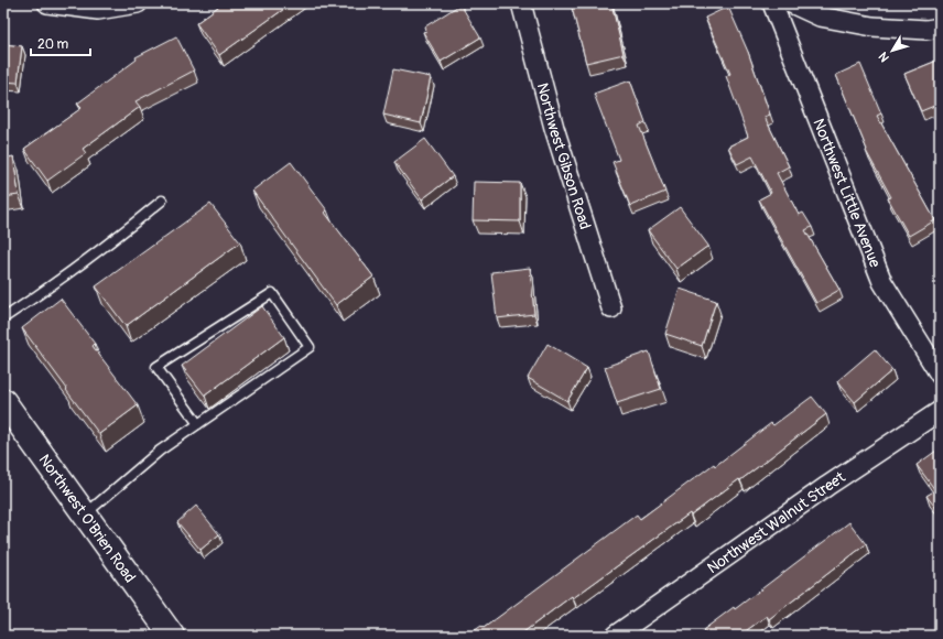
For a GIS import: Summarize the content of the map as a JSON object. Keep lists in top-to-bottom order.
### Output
{
  "streets": {
    "street": [
      "Northwest Gibson Road",
      "Northwest Little Avenue",
      "Northwest O'Brien Road",
      "Northwest Walnut Street"
    ]
  },
  "scale_bar": "20 m",
  "north": "bottom left"
}
